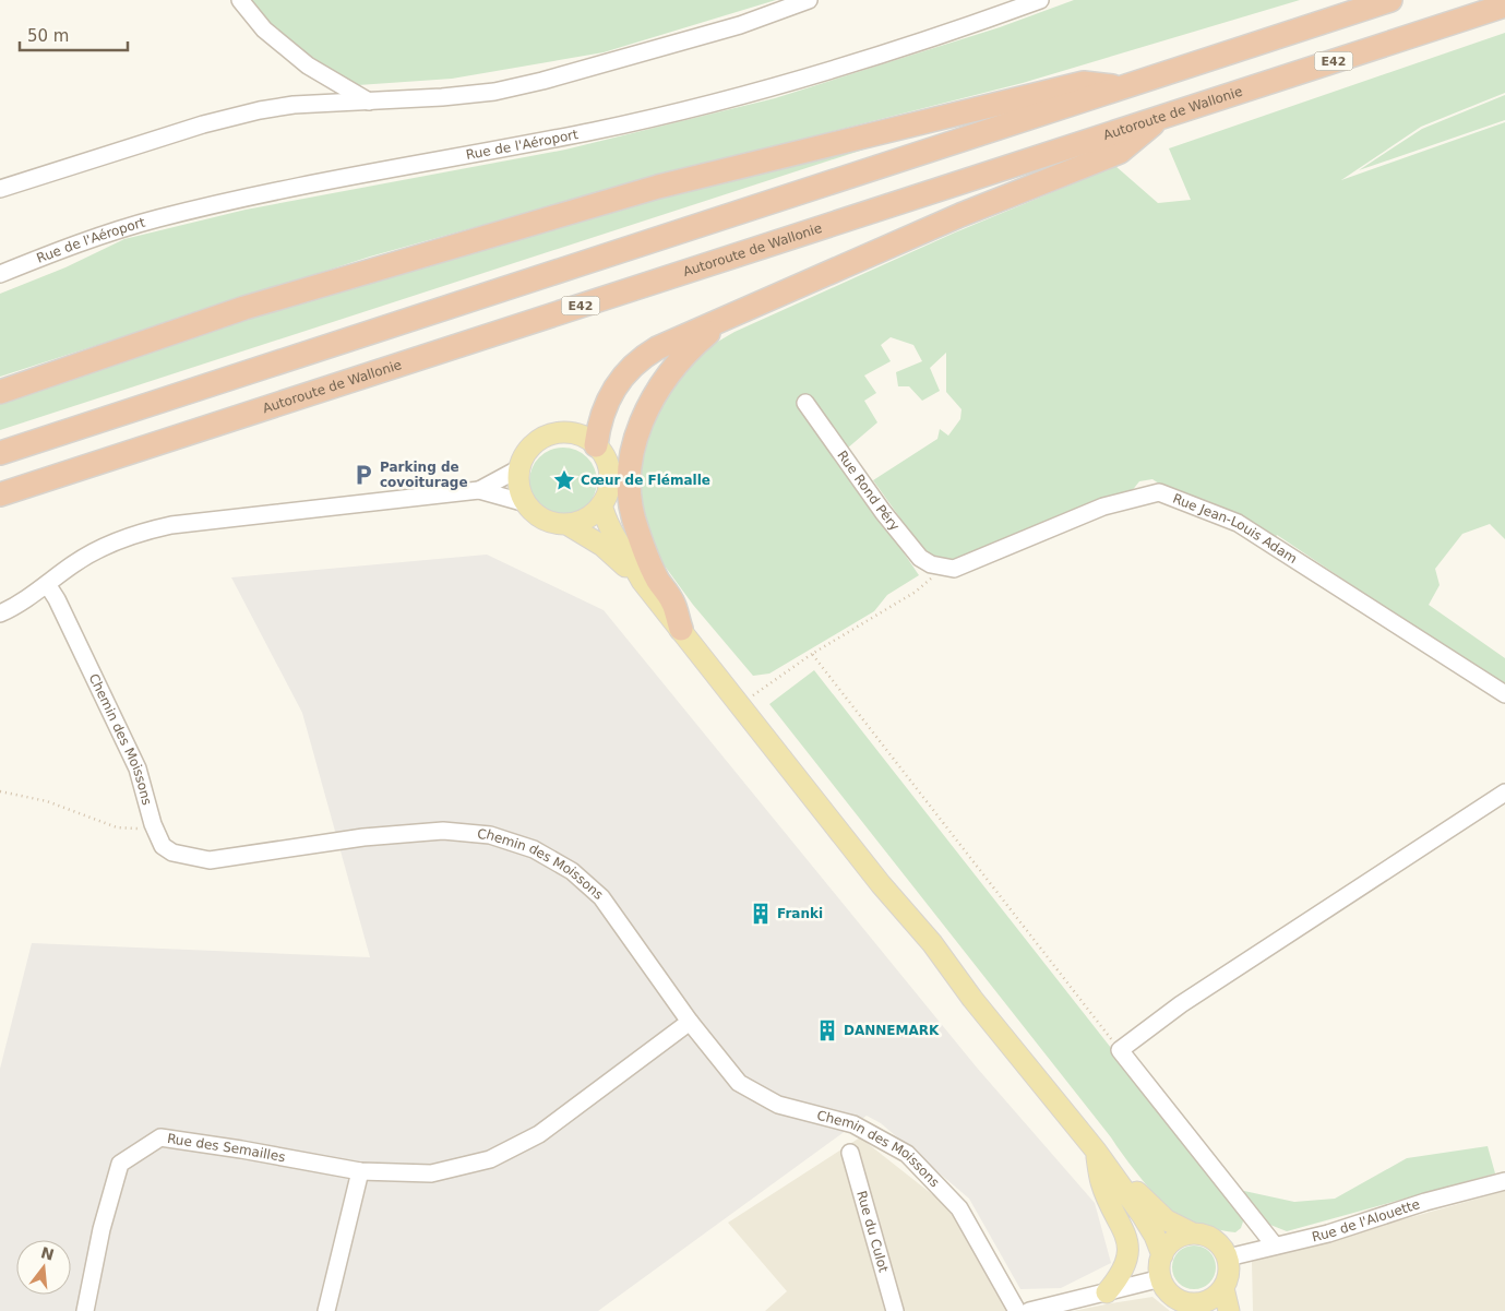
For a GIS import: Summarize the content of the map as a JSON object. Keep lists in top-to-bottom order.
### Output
{
  "streets": {
    "highway": ["E42", "Autoroute de Wallonie"],
    "street": [
      "Rue de l'Aéroport",
      "Rue Rond Péry",
      "Rue Jean-Louis Adam",
      "Chemin des Moissons",
      "Rue des Semailles",
      "Rue de l'Alouette",
      "Rue du Culot"
    ]
  },
  "crossings": [
    ["Rue Rond Péry", "Rue Jean-Louis Adam"],
    ["Chemin des Moissons", "Rue des Semailles"]
  ],
  "places": {
    "parking": ["Parking de covoiturage"],
    "place": ["Cœur de Flémalle"],
    "building": ["Franki", "DANNEMARK"]
  },
  "scale_bar": "50 m",
  "north": "top"
}
